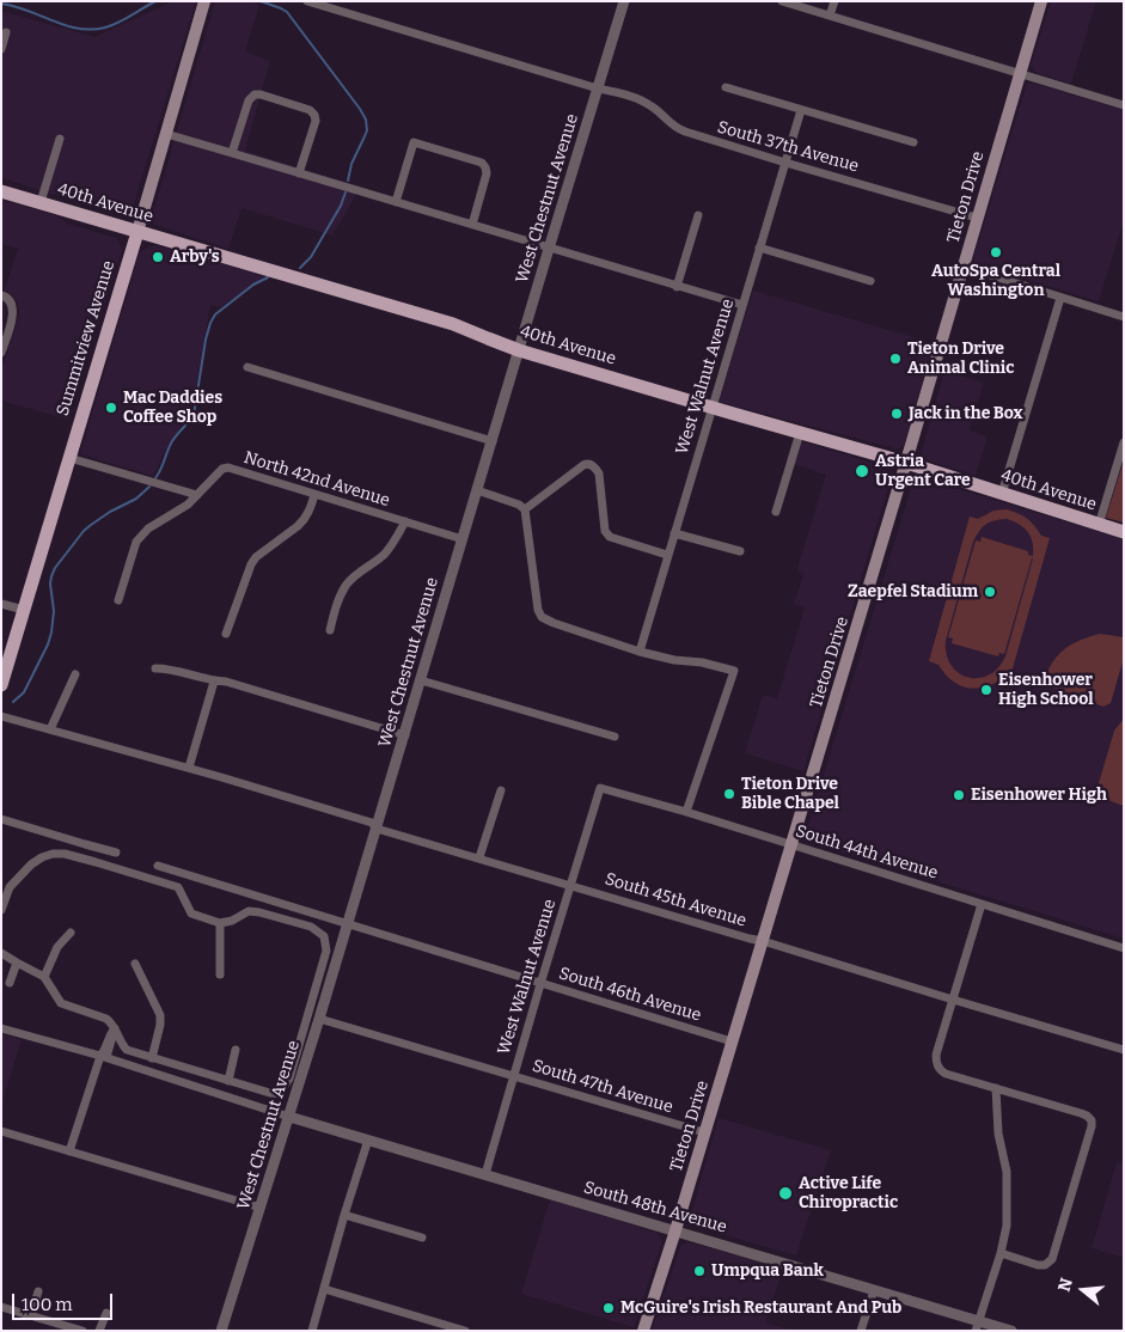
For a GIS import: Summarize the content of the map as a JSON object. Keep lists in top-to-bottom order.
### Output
{
  "streets": {
    "main road": ["Tieton Drive", "40th Avenue", "Summitview Avenue"],
    "street": [
      "South 37th Avenue",
      "West Chestnut Avenue",
      "West Walnut Avenue",
      "North 42nd Avenue",
      "South 44th Avenue",
      "South 45th Avenue",
      "South 46th Avenue",
      "South 47th Avenue",
      "South 48th Avenue"
    ]
  },
  "crossings": [
    ["South 37th Avenue", "Tieton Drive"],
    ["South 37th Avenue", "West Chestnut Avenue"],
    ["South 37th Avenue", "West Walnut Avenue"],
    ["Tieton Drive", "40th Avenue"],
    ["Tieton Drive", "South 44th Avenue"],
    ["Tieton Drive", "South 45th Avenue"],
    ["Tieton Drive", "South 46th Avenue"],
    ["Tieton Drive", "South 47th Avenue"],
    ["Tieton Drive", "South 48th Avenue"],
    ["West Chestnut Avenue", "40th Avenue"],
    ["West Chestnut Avenue", "North 42nd Avenue"],
    ["West Chestnut Avenue", "South 45th Avenue"],
    ["West Chestnut Avenue", "South 46th Avenue"],
    ["West Chestnut Avenue", "South 47th Avenue"],
    ["West Chestnut Avenue", "South 48th Avenue"],
    ["40th Avenue", "Summitview Avenue"],
    ["40th Avenue", "West Walnut Avenue"],
    ["West Walnut Avenue", "South 44th Avenue"],
    ["West Walnut Avenue", "South 45th Avenue"],
    ["West Walnut Avenue", "South 46th Avenue"],
    ["West Walnut Avenue", "South 47th Avenue"],
    ["West Walnut Avenue", "South 48th Avenue"]
  ],
  "places": [
    "AutoSpa Central Washington",
    "Arby's",
    "Tieton Drive Animal Clinic",
    "Mac Daddies Coffee Shop",
    "Jack in the Box",
    "Astria Urgent Care",
    "Zaepfel Stadium",
    "Eisenhower High School",
    "Tieton Drive Bible Chapel",
    "Eisenhower High",
    "Active Life Chiropractic",
    "Umpqua Bank",
    "McGuire's Irish Restaurant And Pub"
  ],
  "scale_bar": "100 m",
  "north": "left"
}
